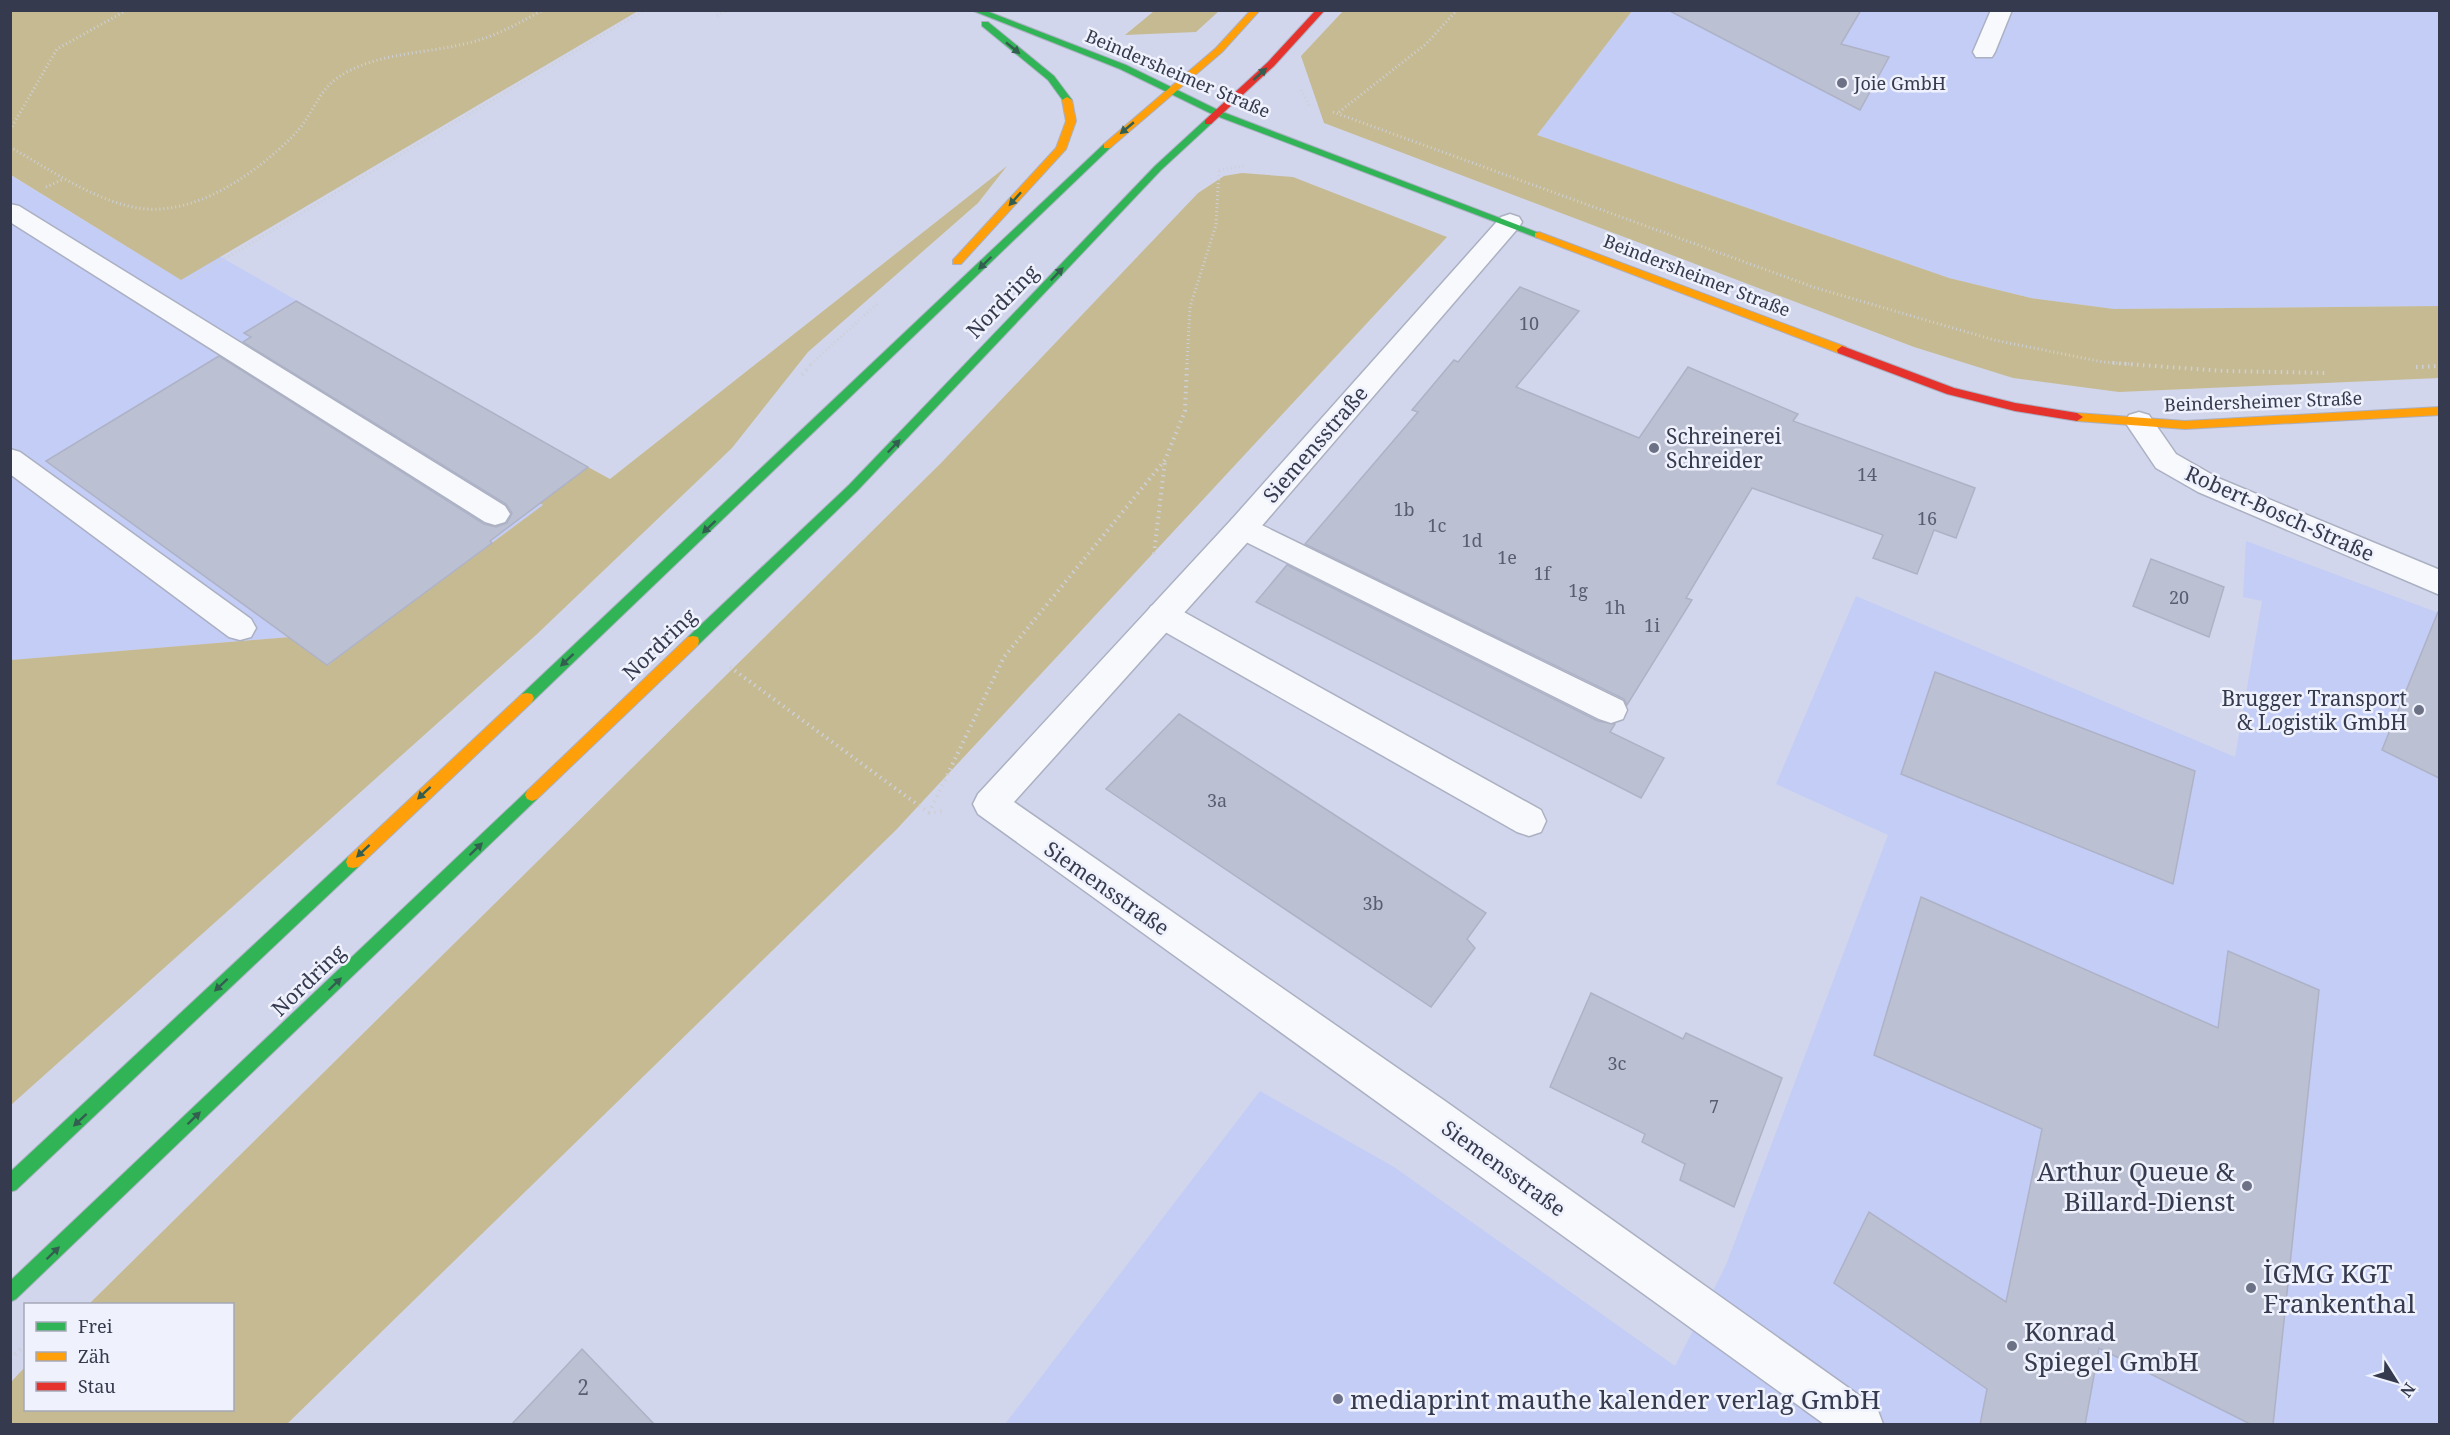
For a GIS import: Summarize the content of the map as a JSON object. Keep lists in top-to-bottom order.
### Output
{
  "streets": {
    "main road": ["Beindersheimer Straße", "Nordring"],
    "street": ["Siemensstraße", "Robert-Bosch-Straße"]
  },
  "crossings": [
    ["Beindersheimer Straße", "Nordring"],
    ["Beindersheimer Straße", "Siemensstraße"],
    ["Beindersheimer Straße", "Robert-Bosch-Straße"]
  ],
  "places": [
    "Joie GmbH",
    "Schreinerei Schreider",
    "Brugger Transport & Logistik GmbH",
    "Arthur Queue & Billard-Dienst",
    "İGMG KGT Frankenthal",
    "Konrad Spiegel GmbH",
    "mediaprint mauthe kalender verlag GmbH"
  ],
  "house_numbers": [
    "10",
    "14",
    "1b",
    "16",
    "1c",
    "1d",
    "1e",
    "1f",
    "1g",
    "20",
    "1h",
    "1i",
    "3a",
    "3b",
    "3c",
    "7",
    "2"
  ],
  "legend": ["Frei", "Zäh", "Stau"],
  "north": "bottom right"
}
